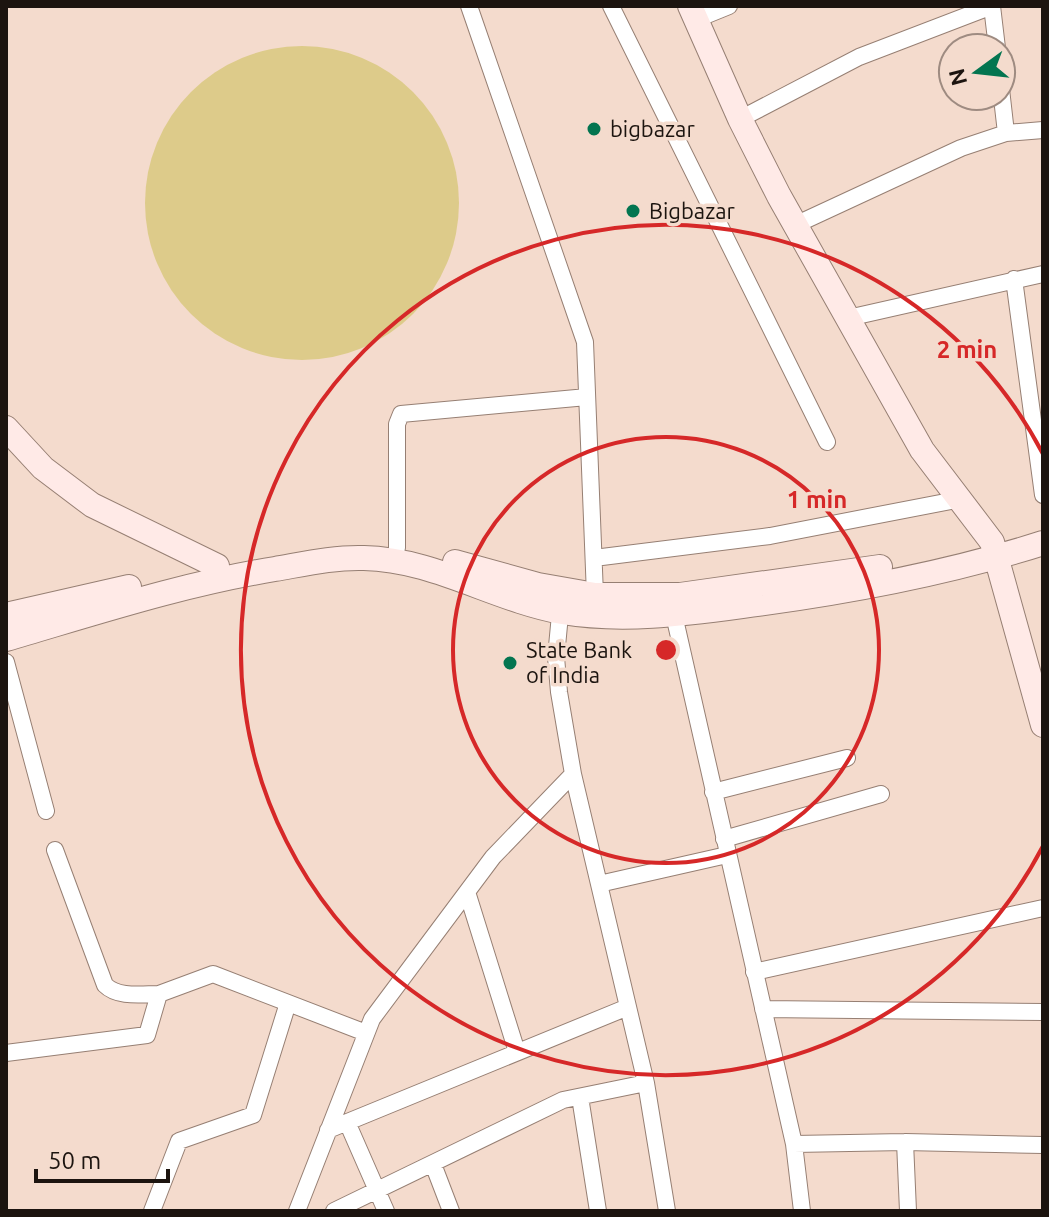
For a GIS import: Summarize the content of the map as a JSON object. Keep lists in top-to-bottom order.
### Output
{
  "places": ["bigbazar", "Bigbazar", "State Bank of India"],
  "scale_bar": "50 m",
  "north": "left",
  "rings": ["2 min", "1 min"]
}
